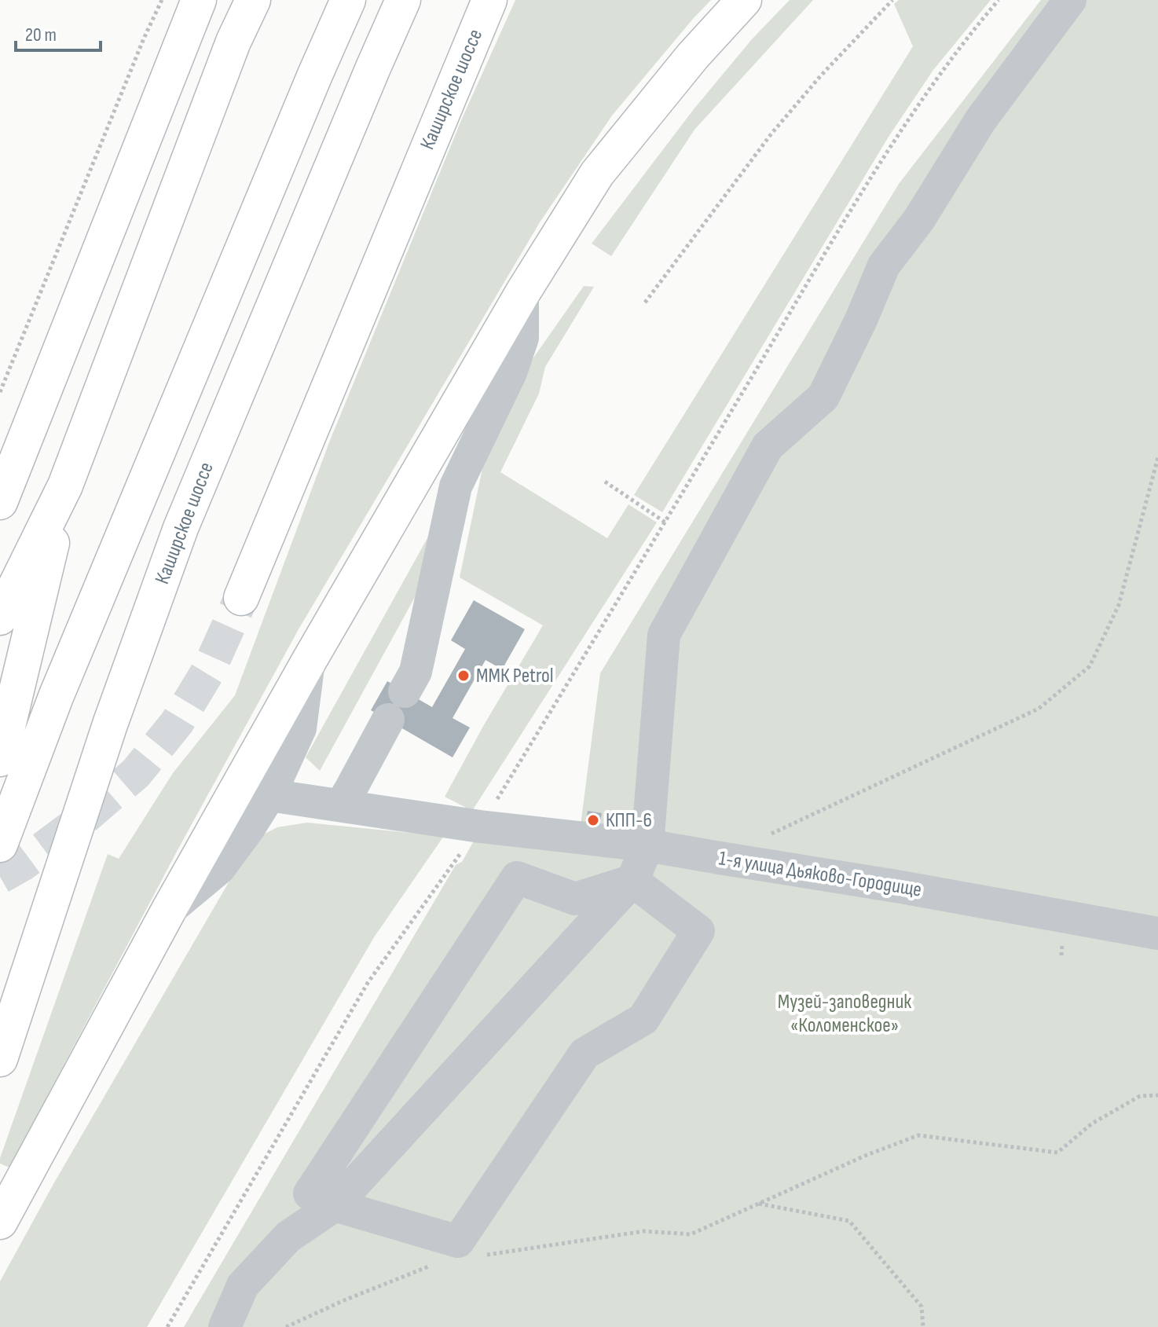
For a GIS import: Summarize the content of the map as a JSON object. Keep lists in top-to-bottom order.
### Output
{
  "streets": {
    "main road": ["Каширское шоссе"],
    "street": ["1-я улица Дьяково-Городище"]
  },
  "parks": ["Музей-заповедник «Коломенское»"],
  "places": ["ММК Petrol", "КПП-6"],
  "scale_bar": "20 m"
}
